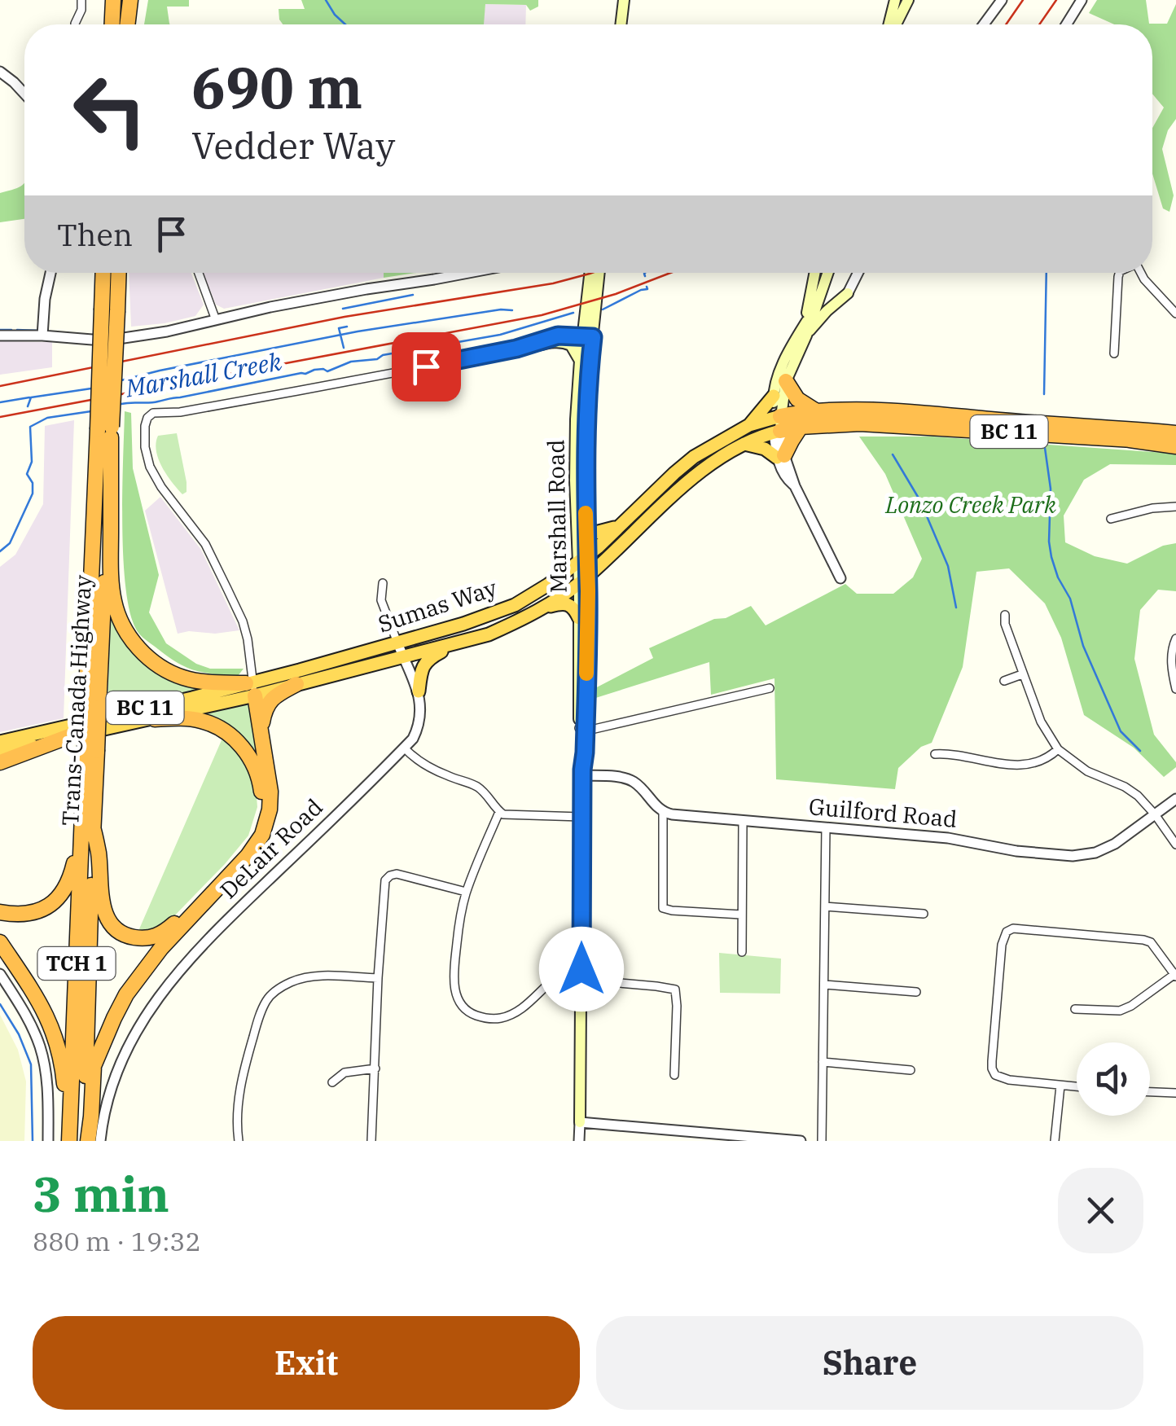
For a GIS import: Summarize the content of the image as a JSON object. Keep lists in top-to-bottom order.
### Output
{
  "streets": {
    "highway": [
      "BC 11",
      "Sumas Way",
      "Trans-Canada Highway",
      "TCH 1"
    ],
    "main road": ["Marshall Road"],
    "street": ["Guilford Road", "DeLair Road"]
  },
  "crossings": [
    ["Marshall Road", "Sumas Way"],
    ["Sumas Way", "DeLair Road"]
  ],
  "water": ["Marshall Creek"],
  "parks": ["Lonzo Creek Park"],
  "page": {
    "turn": ["690 m", "Vedder Way"],
    "then": "Then",
    "heading": ["3 min", "880 m · 19:32"],
    "buttons": ["Exit", "Share"]
  }
}
